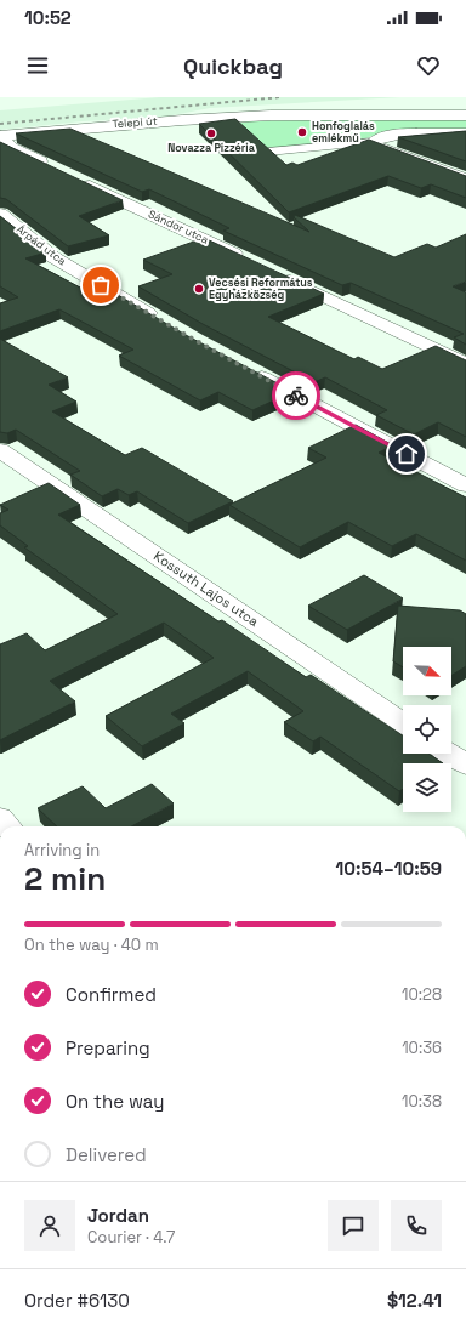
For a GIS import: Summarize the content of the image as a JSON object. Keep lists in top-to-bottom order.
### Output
{
  "streets": {
    "street": [
      "Telepi út",
      "Sándor utca",
      "Árpád utca",
      "Kossuth Lajos utca"
    ]
  },
  "places": ["Honfoglalás emlékmű", "Novazza Pizzéria", "Vecsési Református Egyházközség"],
  "north": "bottom right",
  "page": {
    "status": "10:52",
    "header": "Quickbag",
    "heading": ["2 min", "Arriving in", "10:54–10:59"],
    "panel": [
      "Jordan",
      "Courier · 4.7",
      "Order #6130",
      "$12.41"
    ],
    "bar": "On the way · 40 m",
    "list": [
      ["Confirmed", "10:28"],
      ["Preparing", "10:36"],
      ["On the way", "10:38"],
      "Delivered"
    ]
  }
}
